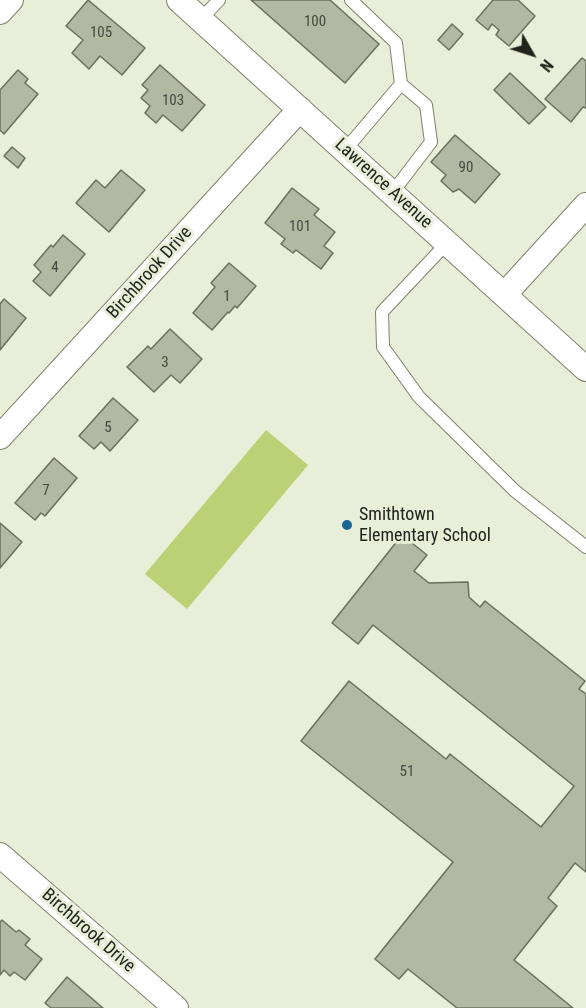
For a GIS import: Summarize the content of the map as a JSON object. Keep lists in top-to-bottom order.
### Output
{
  "streets": {
    "street": ["Lawrence Avenue", "Birchbrook Drive"]
  },
  "crossings": [
    ["Lawrence Avenue", "Birchbrook Drive"]
  ],
  "places": ["Smithtown Elementary School"],
  "house_numbers": [
    "100",
    "105",
    "103",
    "90",
    "101",
    "4",
    "1",
    "3",
    "5",
    "7",
    "51"
  ],
  "north": "bottom right"
}
